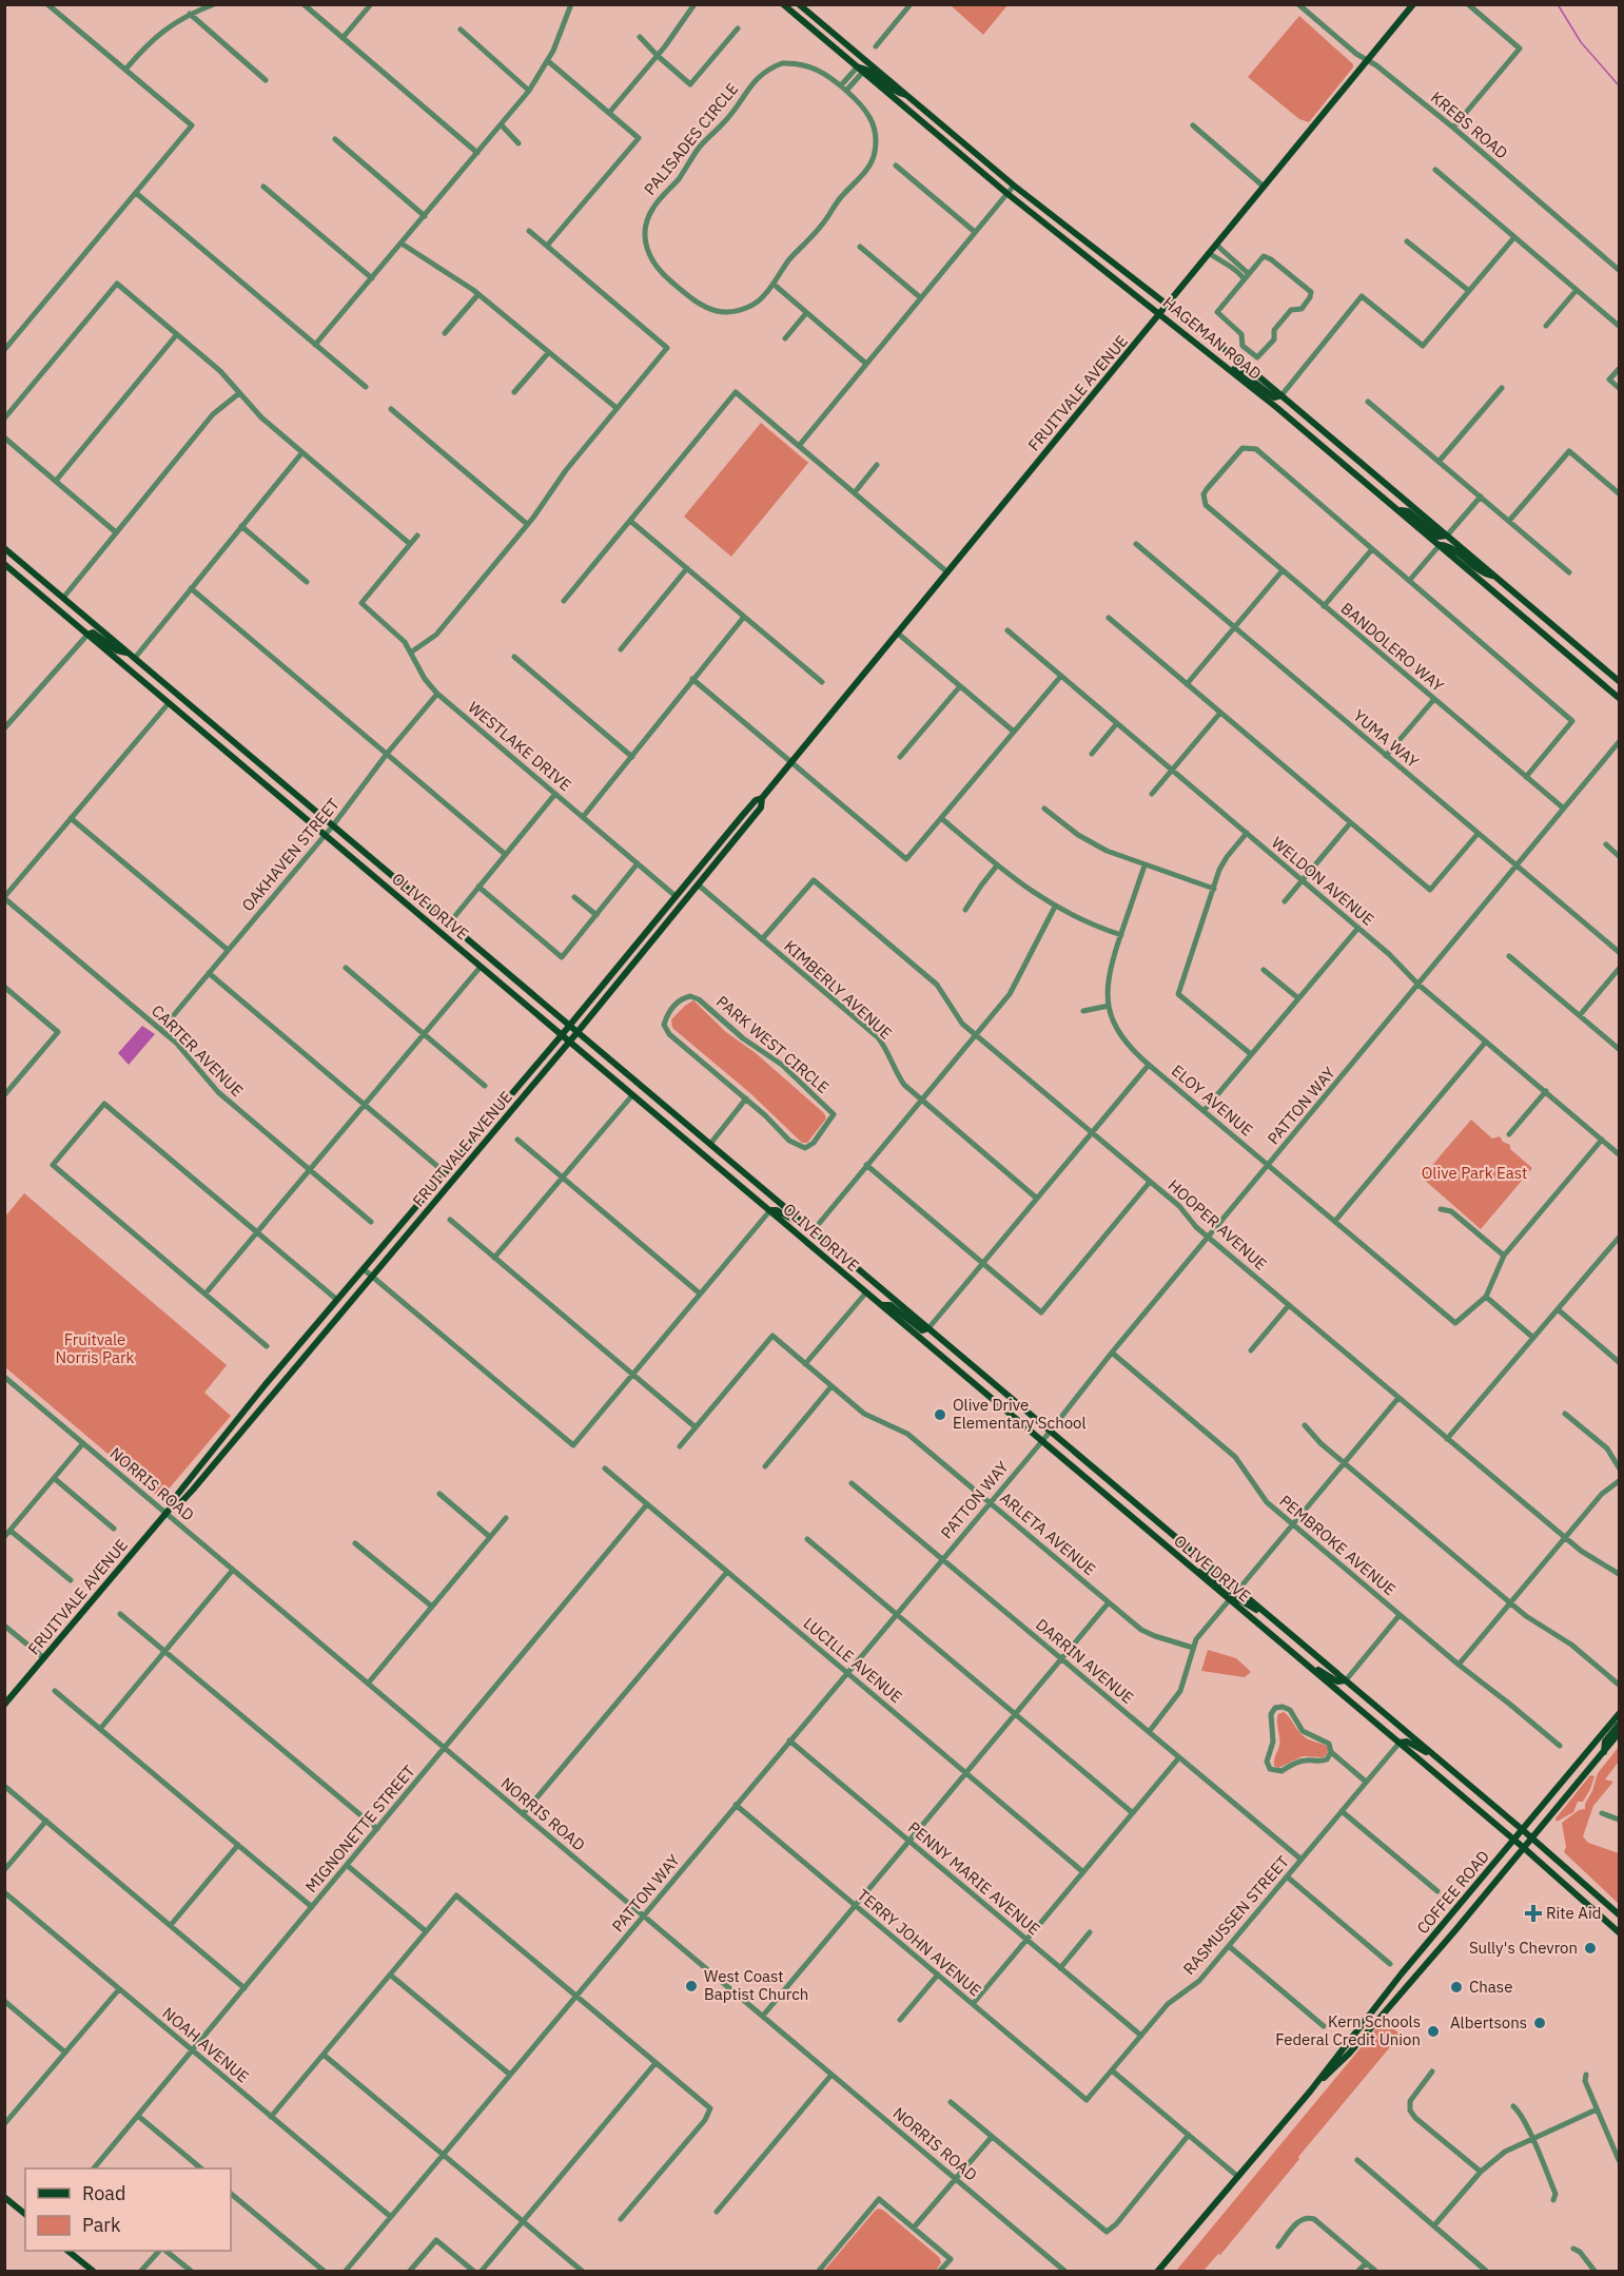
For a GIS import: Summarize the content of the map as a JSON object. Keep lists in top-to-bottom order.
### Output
{
  "streets": {
    "main road": [
      "HAGEMAN ROAD",
      "FRUITVALE AVENUE",
      "OLIVE DRIVE",
      "COFFEE ROAD"
    ],
    "street": [
      "KREBS ROAD",
      "PALISADES CIRCLE",
      "BANDOLERO WAY",
      "YUMA WAY",
      "WESTLAKE DRIVE",
      "OAKHAVEN STREET",
      "WELDON AVENUE",
      "KIMBERLY AVENUE",
      "PARK WEST CIRCLE",
      "CARTER AVENUE",
      "ELOY AVENUE",
      "PATTON WAY",
      "HOOPER AVENUE",
      "NORRIS ROAD",
      "ARLETA AVENUE",
      "PEMBROKE AVENUE",
      "LUCILLE AVENUE",
      "DARRIN AVENUE",
      "MIGNONETTE STREET",
      "PENNY MARIE AVENUE",
      "RASMUSSEN STREET",
      "TERRY JOHN AVENUE",
      "NOAH AVENUE"
    ]
  },
  "crossings": [
    ["KREBS ROAD", "FRUITVALE AVENUE"],
    ["HAGEMAN ROAD", "FRUITVALE AVENUE"],
    ["FRUITVALE AVENUE", "WESTLAKE DRIVE"],
    ["FRUITVALE AVENUE", "OLIVE DRIVE"],
    ["FRUITVALE AVENUE", "KIMBERLY AVENUE"],
    ["FRUITVALE AVENUE", "NORRIS ROAD"],
    ["BANDOLERO WAY", "PATTON WAY"],
    ["YUMA WAY", "PATTON WAY"],
    ["WESTLAKE DRIVE", "OAKHAVEN STREET"],
    ["OAKHAVEN STREET", "OLIVE DRIVE"],
    ["OAKHAVEN STREET", "CARTER AVENUE"],
    ["WELDON AVENUE", "PATTON WAY"],
    ["OLIVE DRIVE", "PATTON WAY"],
    ["OLIVE DRIVE", "COFFEE ROAD"],
    ["OLIVE DRIVE", "RASMUSSEN STREET"],
    ["KIMBERLY AVENUE", "HOOPER AVENUE"],
    ["ELOY AVENUE", "PATTON WAY"],
    ["PATTON WAY", "HOOPER AVENUE"],
    ["PATTON WAY", "NORRIS ROAD"],
    ["PATTON WAY", "ARLETA AVENUE"],
    ["PATTON WAY", "PEMBROKE AVENUE"],
    ["PATTON WAY", "LUCILLE AVENUE"],
    ["PATTON WAY", "DARRIN AVENUE"],
    ["PATTON WAY", "PENNY MARIE AVENUE"],
    ["PATTON WAY", "TERRY JOHN AVENUE"],
    ["PATTON WAY", "NOAH AVENUE"],
    ["NORRIS ROAD", "MIGNONETTE STREET"],
    ["LUCILLE AVENUE", "MIGNONETTE STREET"],
    ["DARRIN AVENUE", "RASMUSSEN STREET"],
    ["MIGNONETTE STREET", "NOAH AVENUE"],
    ["PENNY MARIE AVENUE", "RASMUSSEN STREET"],
    ["RASMUSSEN STREET", "TERRY JOHN AVENUE"]
  ],
  "parks": ["Olive Park East", "Fruitvale Norris Park"],
  "places": {
    "other": [
      "Olive Drive Elementary School",
      "Sully's Chevron",
      "West Coast Baptist Church",
      "Chase",
      "Albertsons",
      "Kern Schools Federal Credit Union"
    ],
    "health": ["Rite Aid"]
  },
  "legend": ["Road", "Park"]
}
